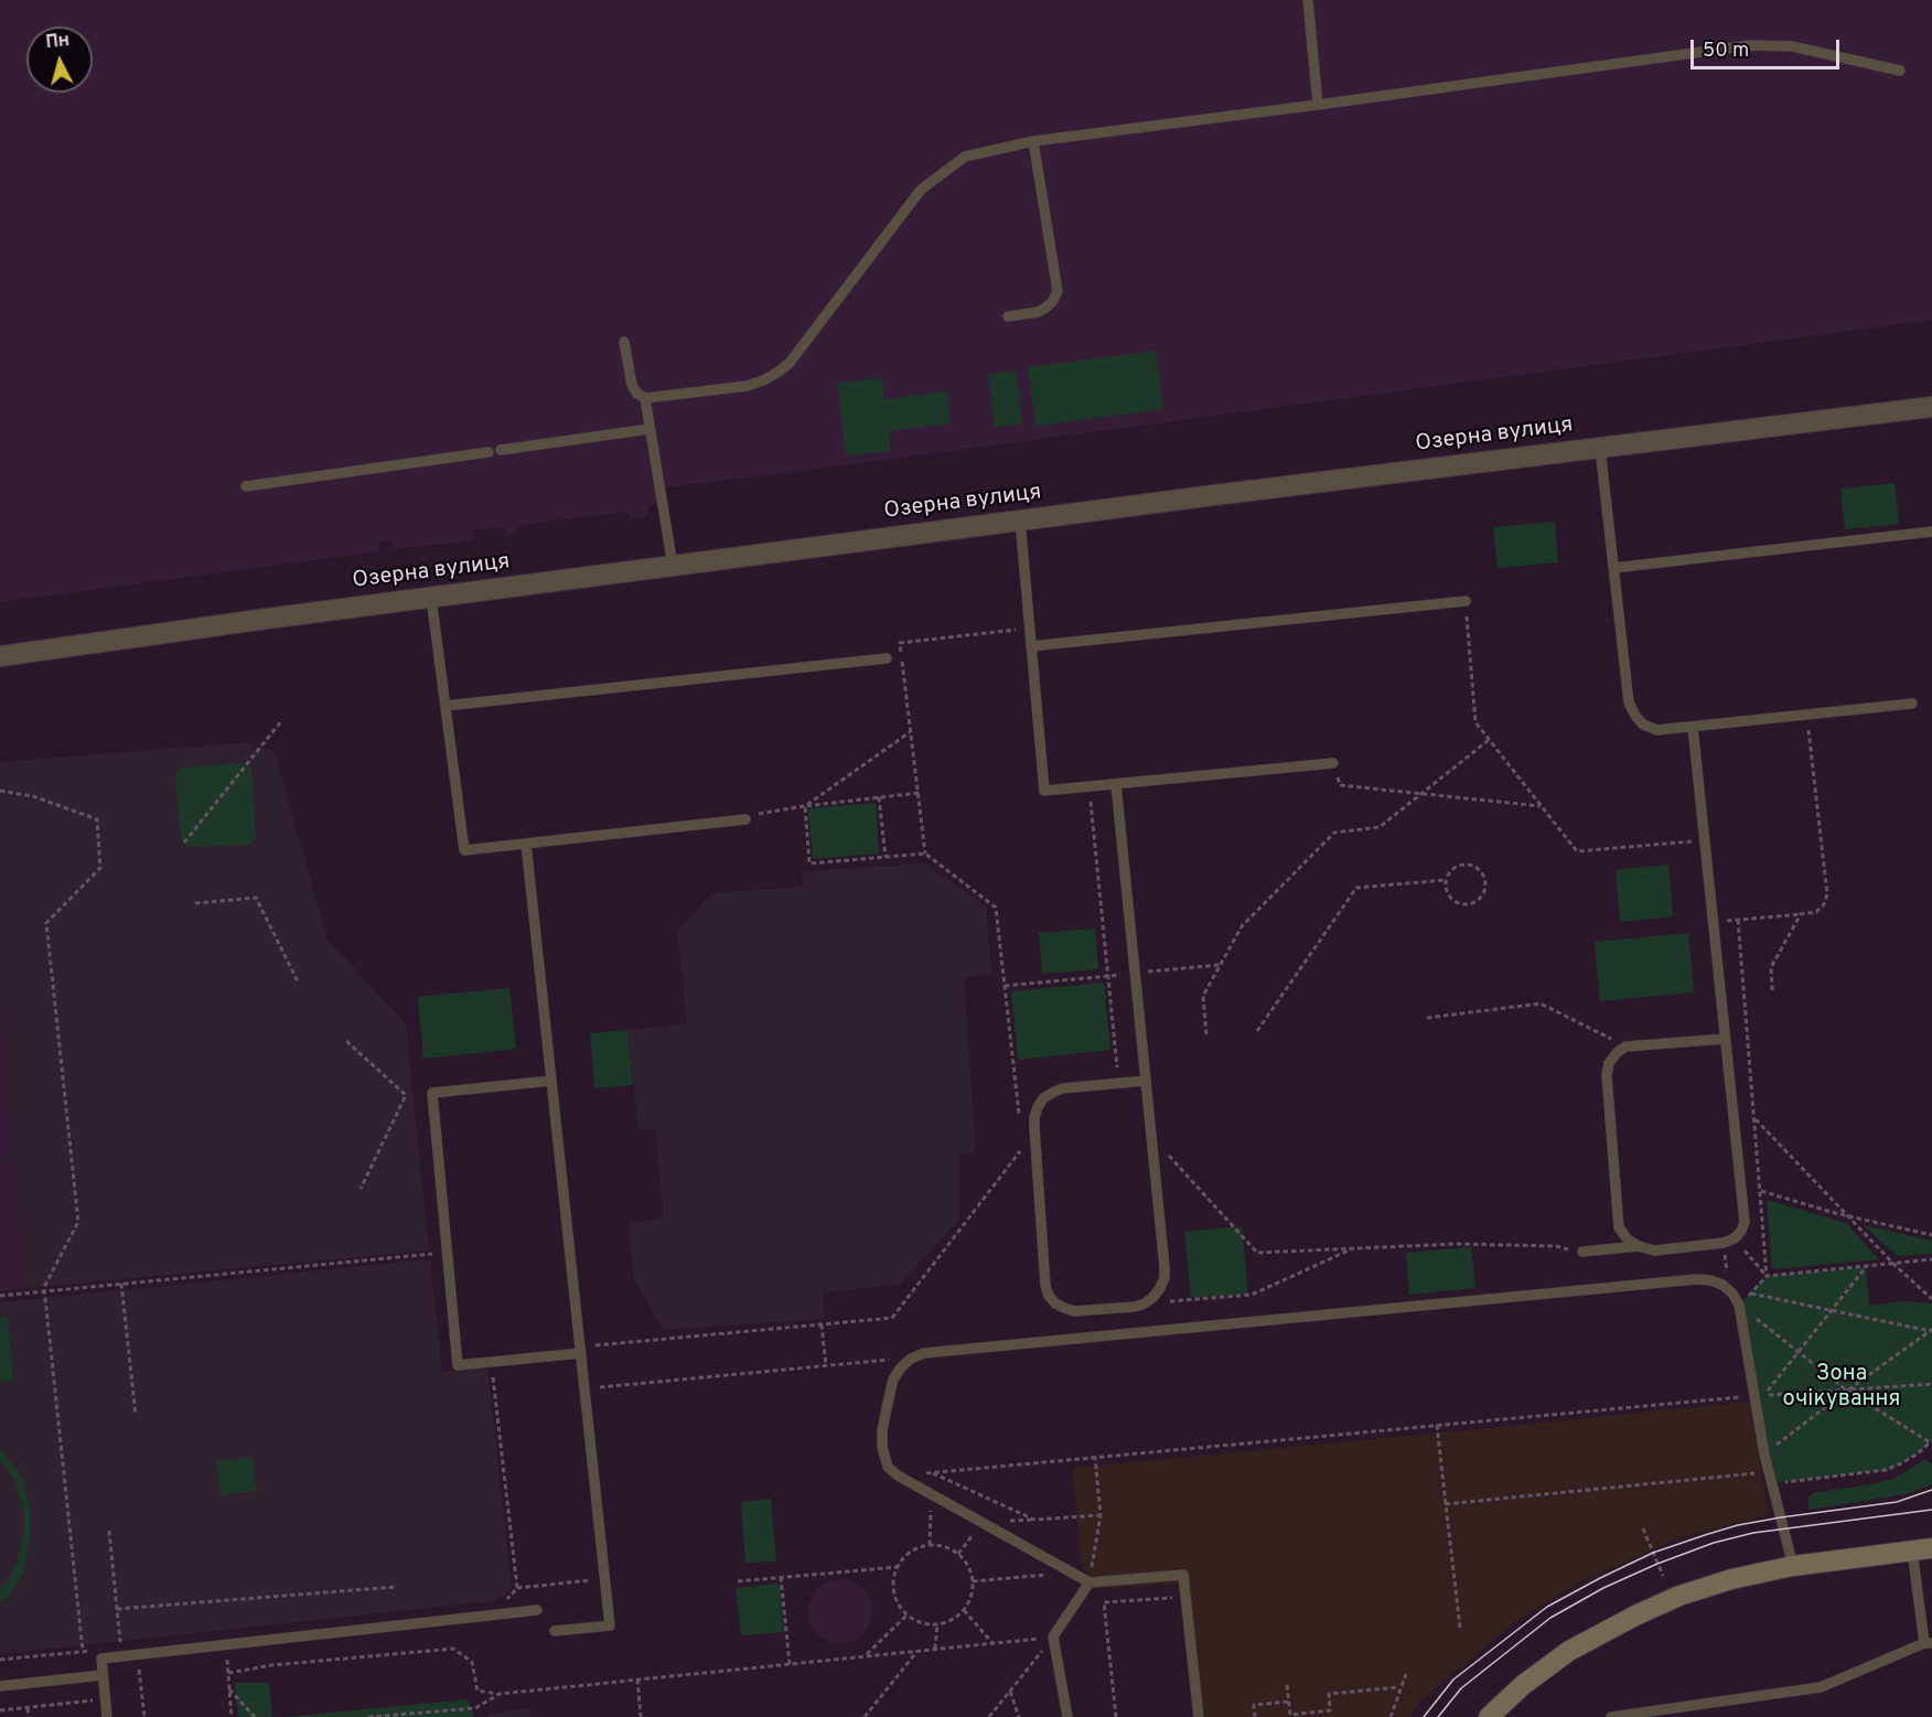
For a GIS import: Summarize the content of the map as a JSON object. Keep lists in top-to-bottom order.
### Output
{
  "streets": {
    "street": ["Озерна вулиця"]
  },
  "parks": ["Зона очікування"],
  "scale_bar": "50 m",
  "north": "top"
}
